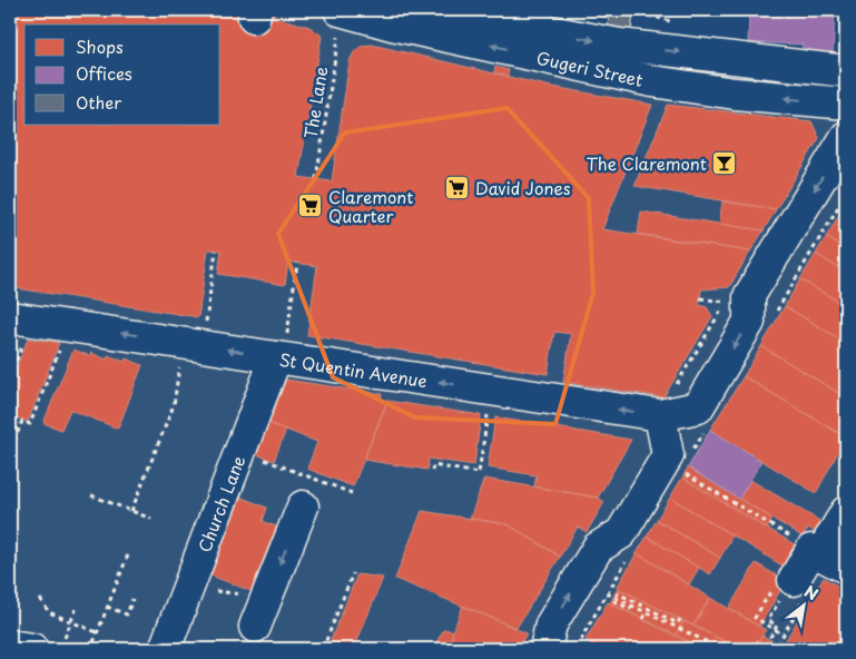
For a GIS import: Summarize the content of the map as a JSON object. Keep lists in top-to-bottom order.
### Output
{
  "streets": {
    "main road": ["Gugeri Street", "St Quentin Avenue", "Church Lane"],
    "path": ["The Lane"]
  },
  "crossings": [
    ["Gugeri Street", "The Lane"],
    ["St Quentin Avenue", "Church Lane"]
  ],
  "one_way": ["St Quentin Avenue"],
  "places": {
    "bar": ["The Claremont"],
    "supermarket": ["David Jones", "Claremont Quarter"]
  },
  "legend": ["Shops", "Offices", "Other"],
  "north": "top right"
}
